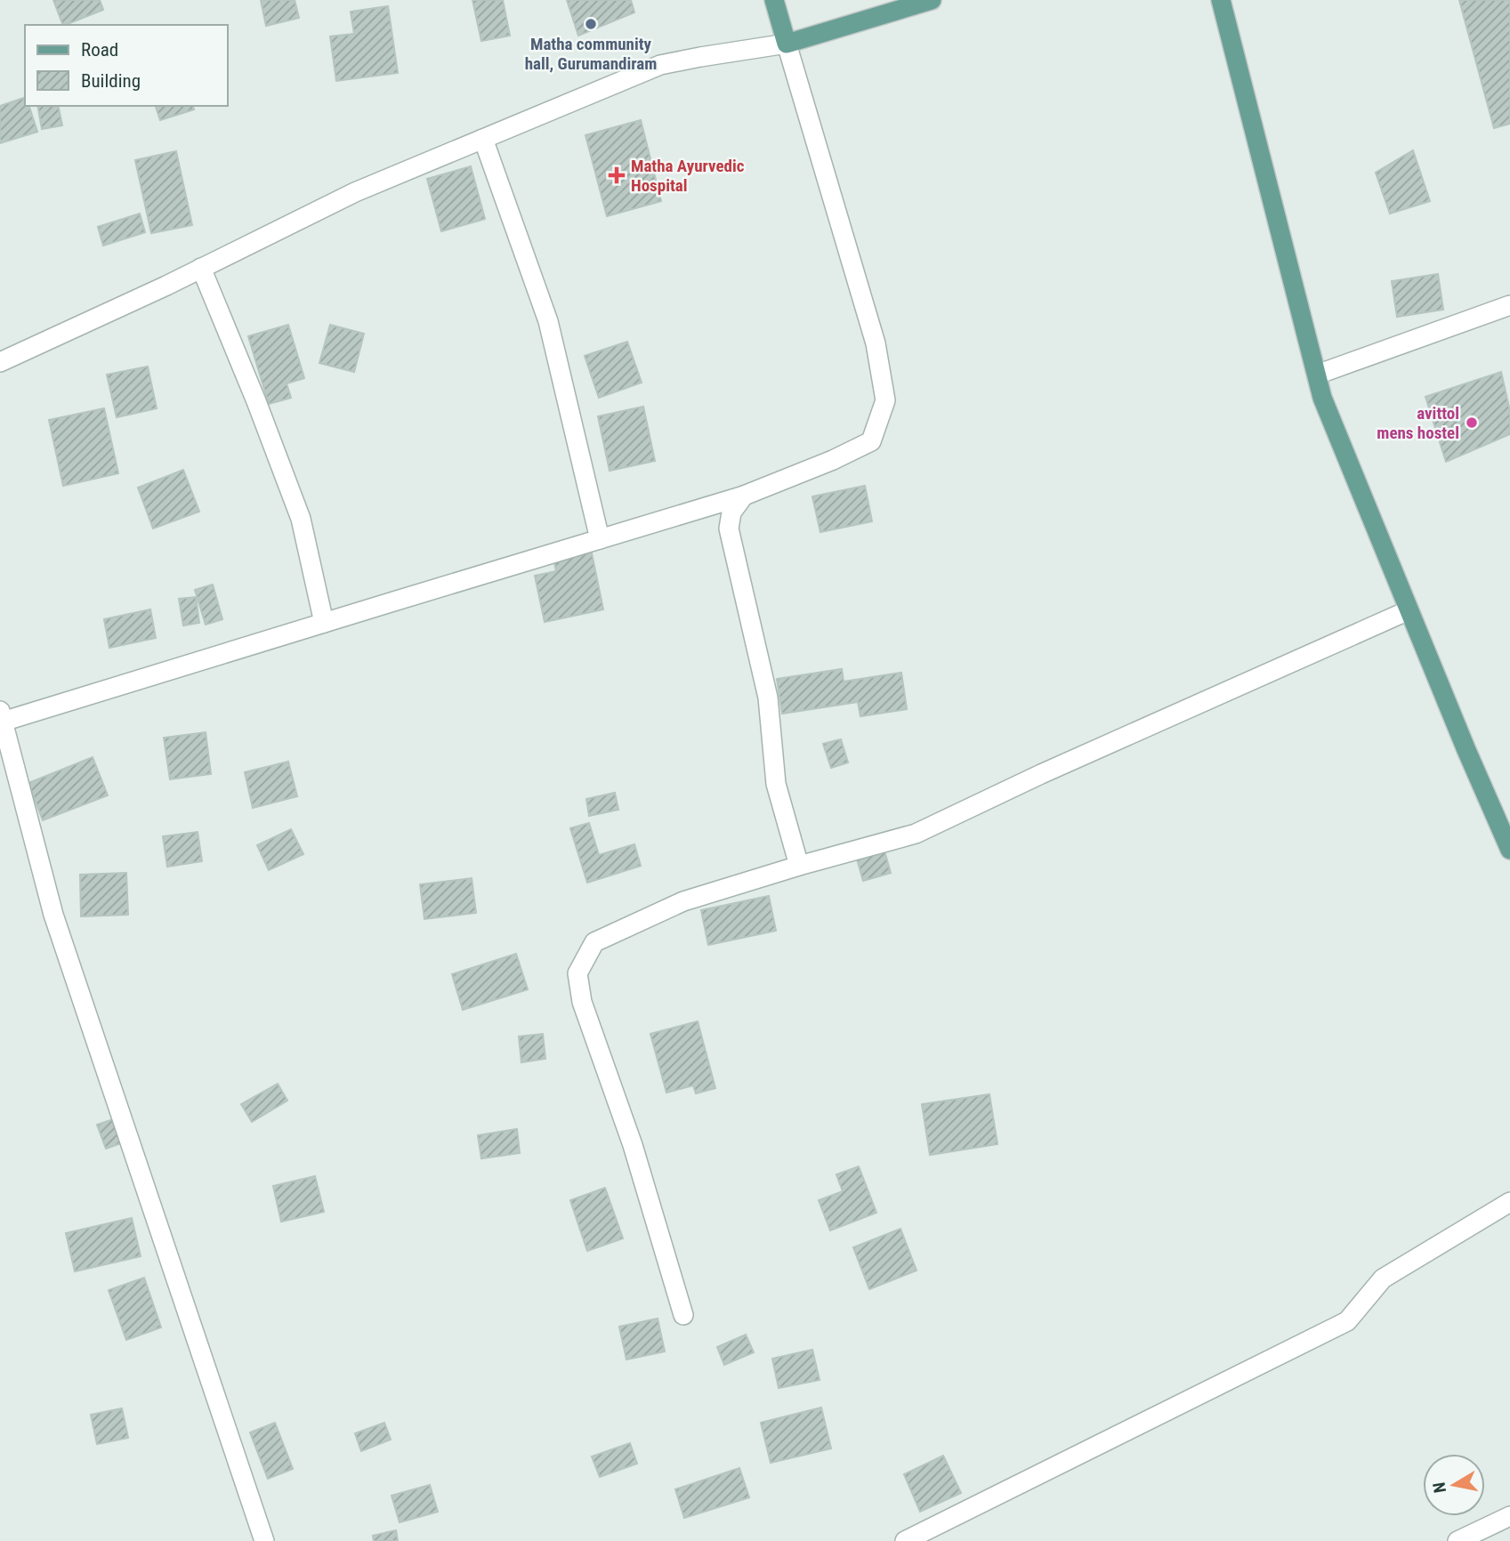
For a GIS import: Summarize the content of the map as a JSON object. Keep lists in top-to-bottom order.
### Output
{
  "places": {
    "other": ["Matha community hall, Gurumandiram", "avittol mens hostel"],
    "health": ["Matha Ayurvedic Hospital"]
  },
  "legend": ["Road", "Building"],
  "north": "left"
}
